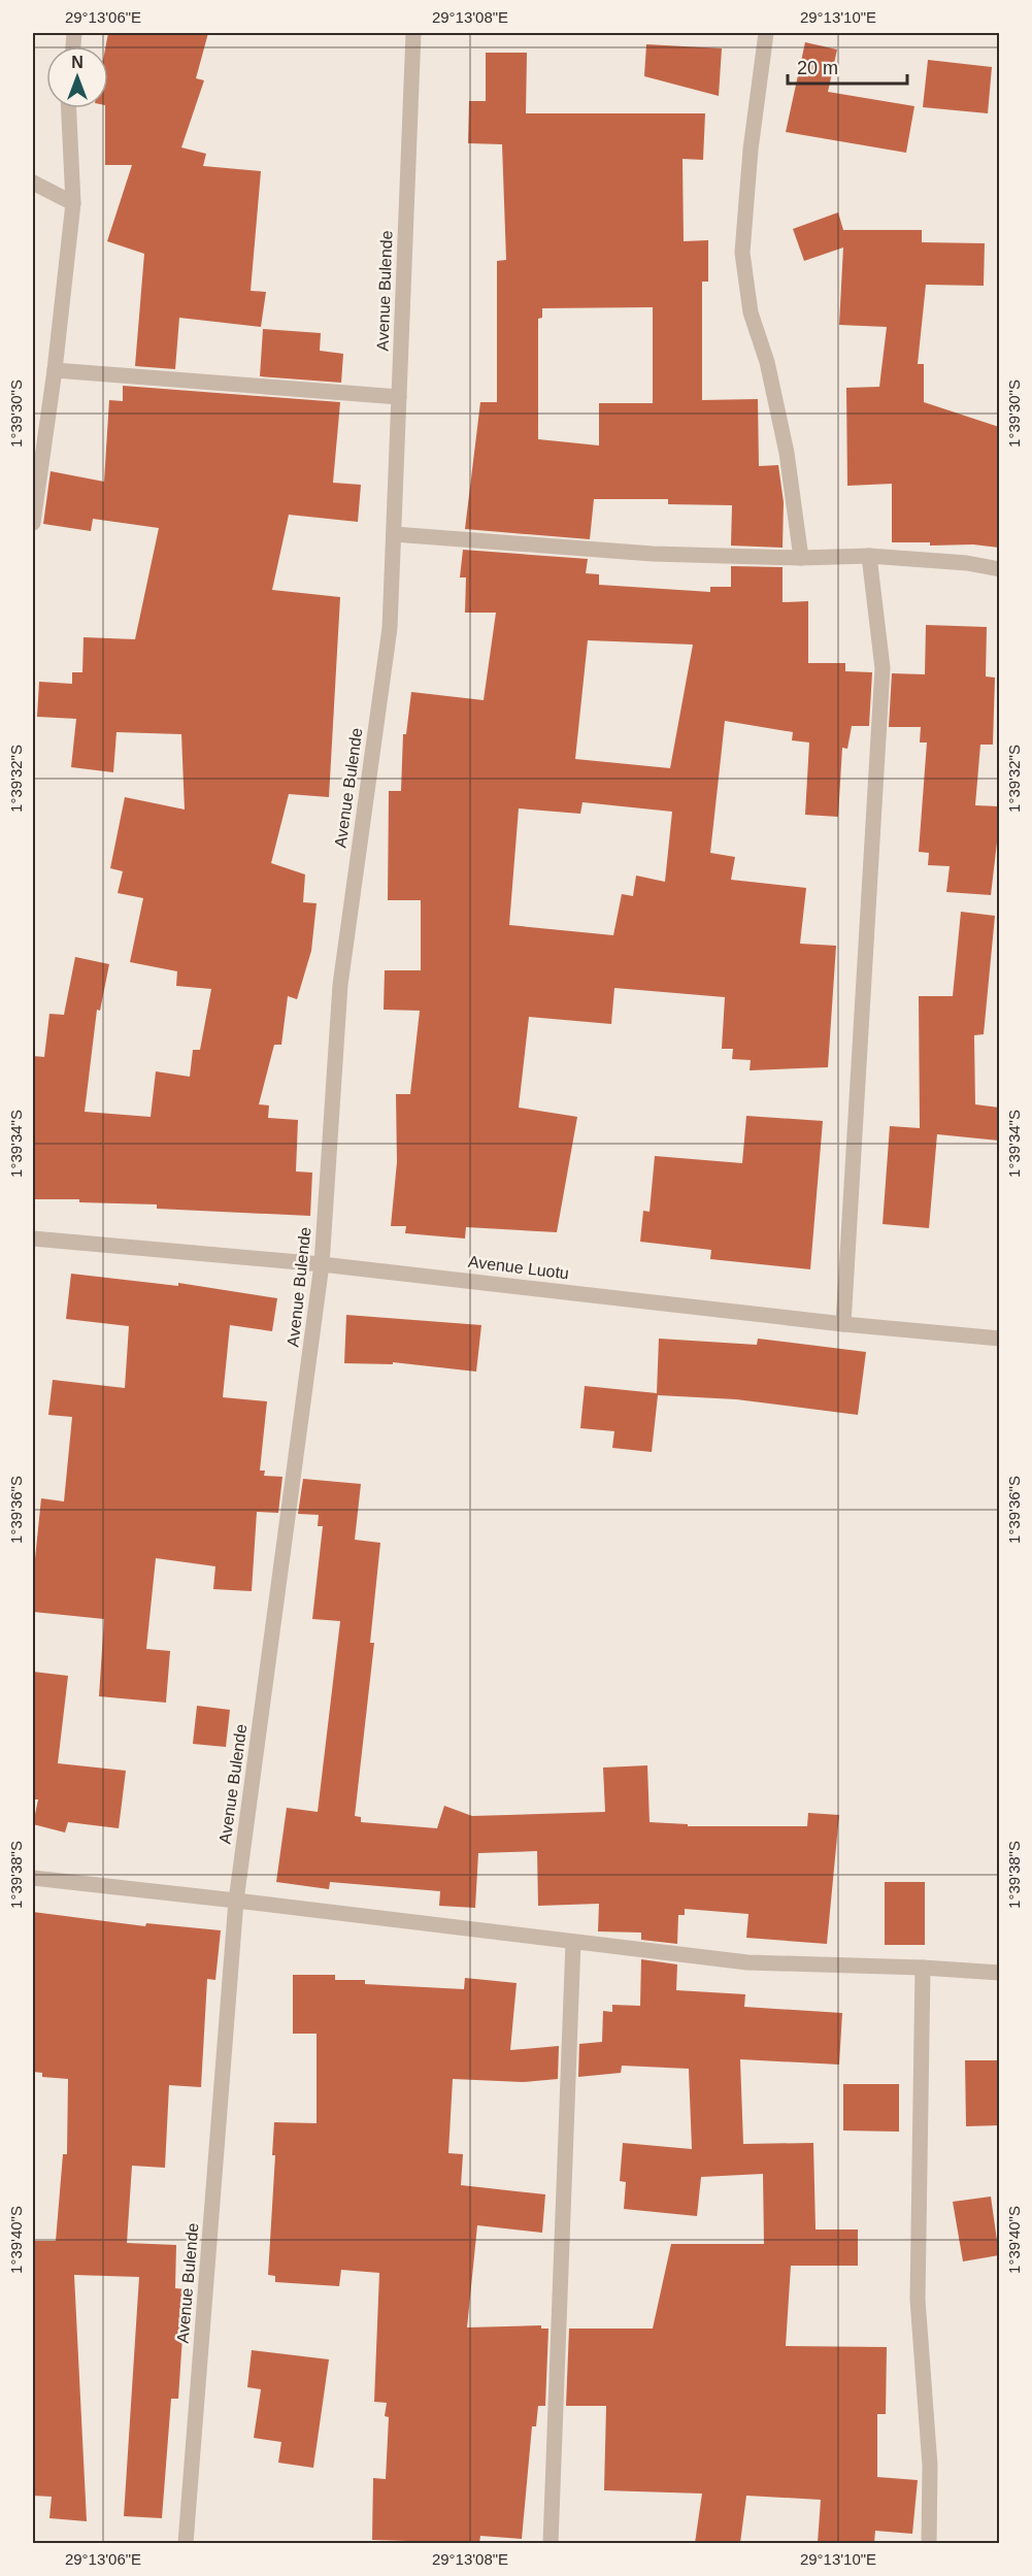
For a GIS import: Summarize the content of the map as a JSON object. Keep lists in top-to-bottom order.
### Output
{
  "streets": {
    "street": ["Avenue Bulende", "Avenue Luotu"]
  },
  "crossings": [
    ["Avenue Bulende", "Avenue Luotu"]
  ],
  "scale_bar": "20 m",
  "north": "top",
  "coordinates": [
    "29°13'06\"E",
    "29°13'08\"E",
    "29°13'10\"E",
    "1°39'30\"S",
    "1°39'32\"S",
    "1°39'34\"S",
    "1°39'36\"S",
    "1°39'38\"S",
    "1°39'40\"S"
  ]
}
